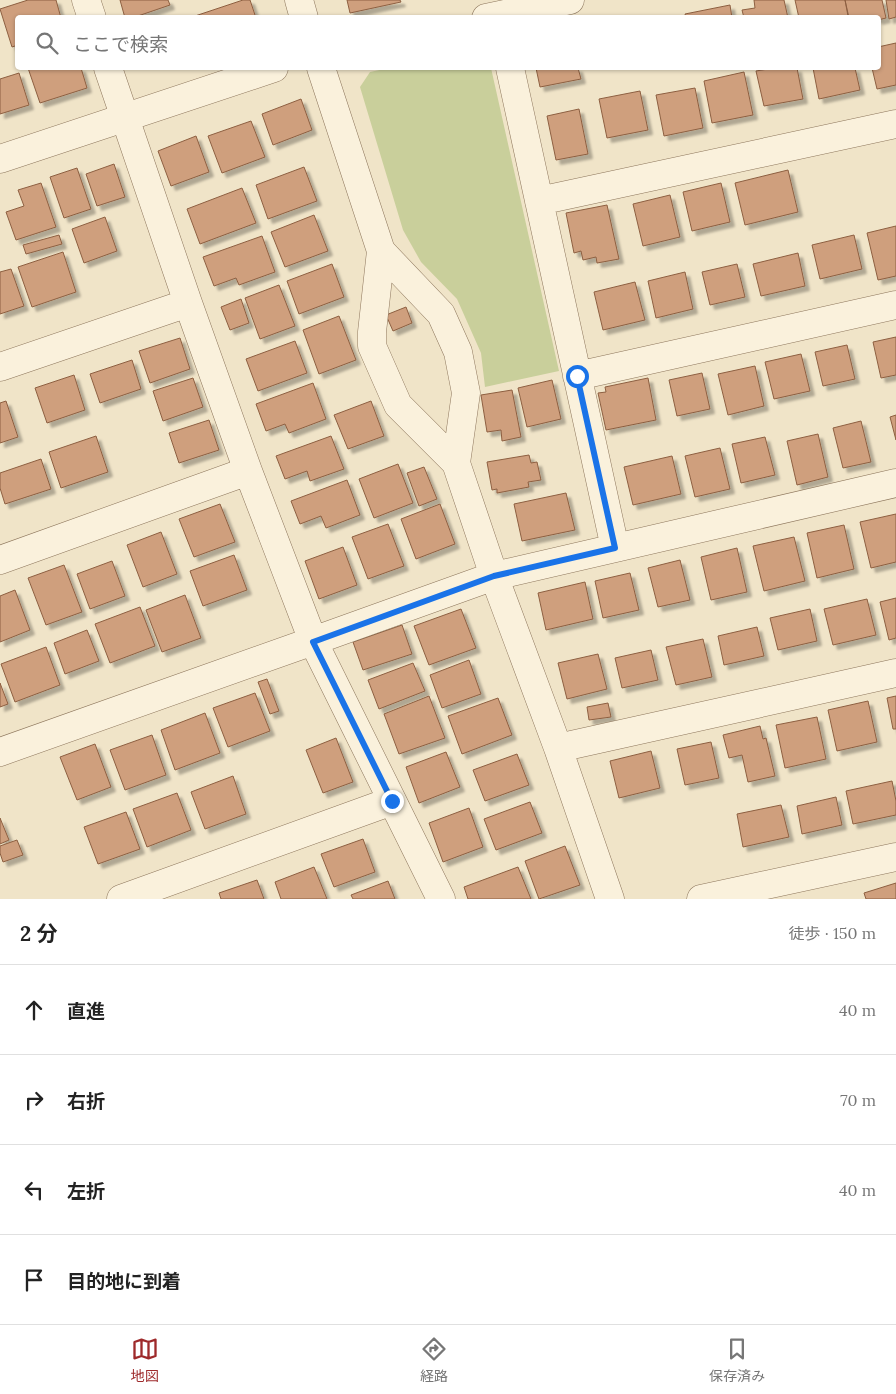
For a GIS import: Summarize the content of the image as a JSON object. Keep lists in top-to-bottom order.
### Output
{
  "page": {
    "search": "ここで検索",
    "heading": ["2 分", "徒歩 · 150 m"],
    "list": [
      ["直進", "40 m"],
      ["右折", "70 m"],
      ["左折", "40 m"],
      "目的地に到着"
    ],
    "nav": ["地図", "経路", "保存済み"]
  }
}
